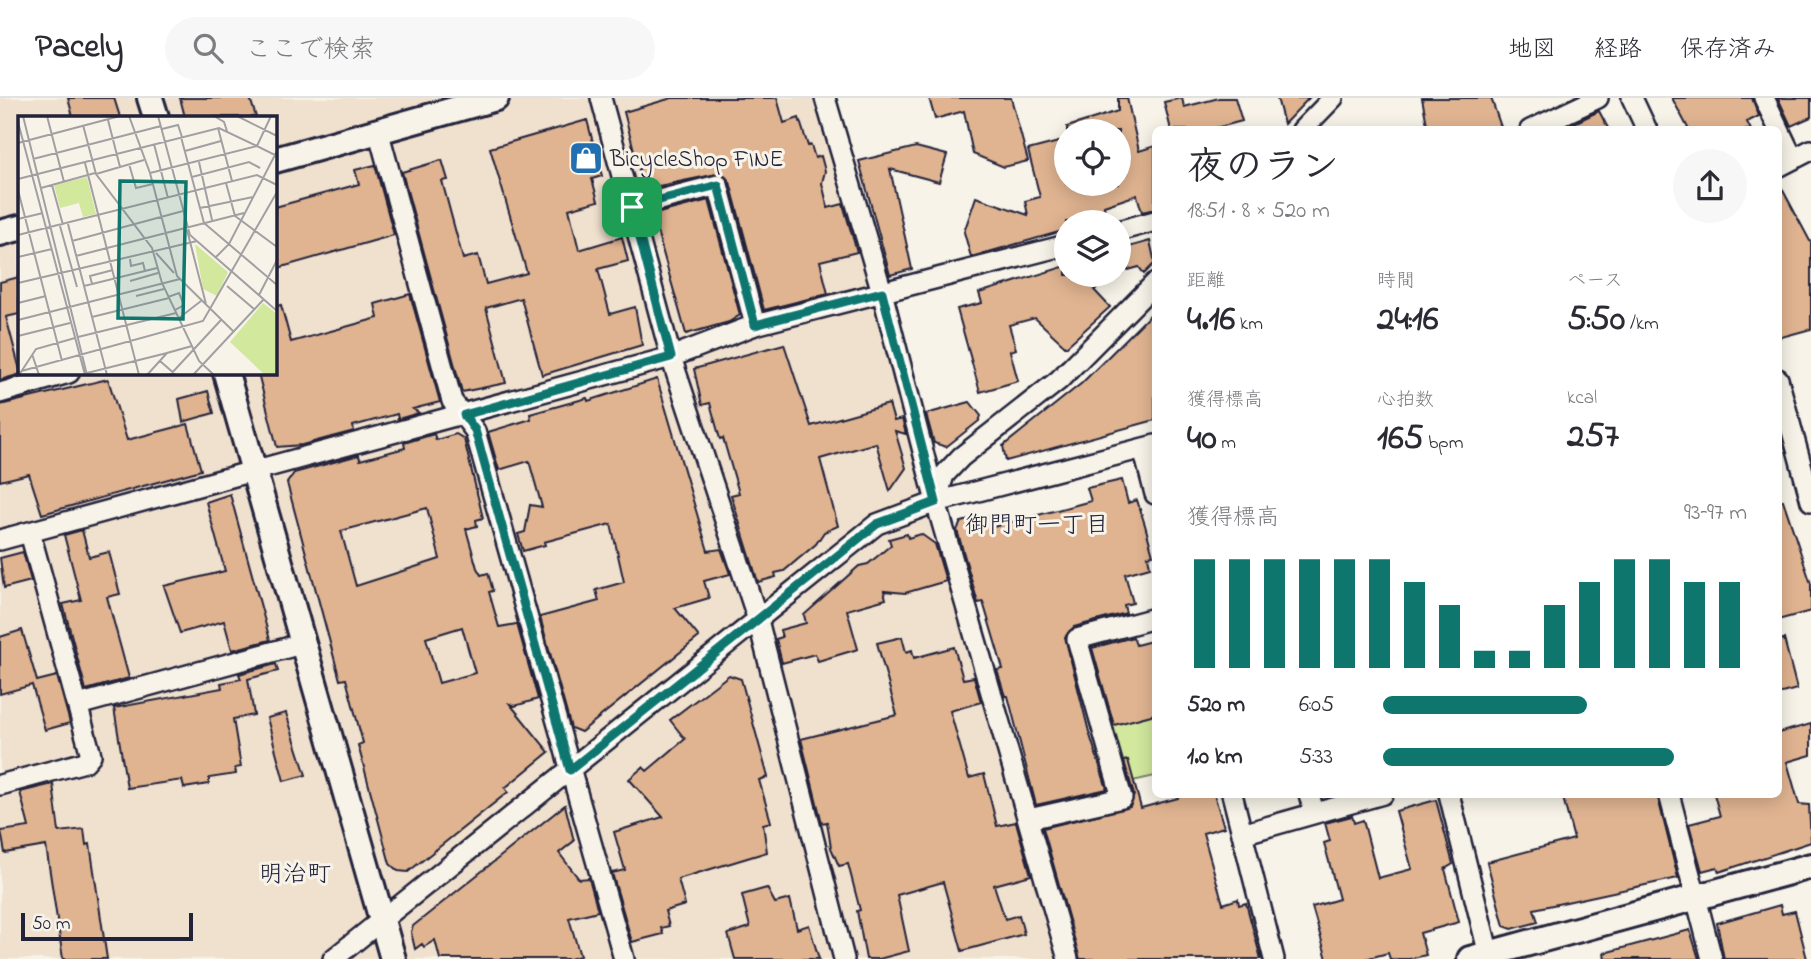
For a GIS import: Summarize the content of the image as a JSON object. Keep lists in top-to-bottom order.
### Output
{
  "districts": ["御門町一丁目", "明治町"],
  "places": {
    "shop": ["BicycleShop FINE"]
  },
  "scale_bar": "50 m",
  "page": {
    "header": "Pacely",
    "search": "ここで検索",
    "nav": ["地図", "経路", "保存済み"],
    "heading": ["夜のラン", "18:51 · 8 × 520 m"],
    "stats": [
      ["距離", "4.16 km"],
      ["時間", "24:16"],
      ["ペース", "5:50 /km"],
      ["獲得標高", "40 m"],
      ["心拍数", "165 bpm"],
      ["kcal", "257"]
    ],
    "chart": ["獲得標高", "93–97 m"],
    "list": [
      {
        "name": "520 m",
        "note": "6:05"
      },
      {
        "name": "1.0 km",
        "note": "5:33"
      }
    ],
    "scale": "50 m"
  }
}
